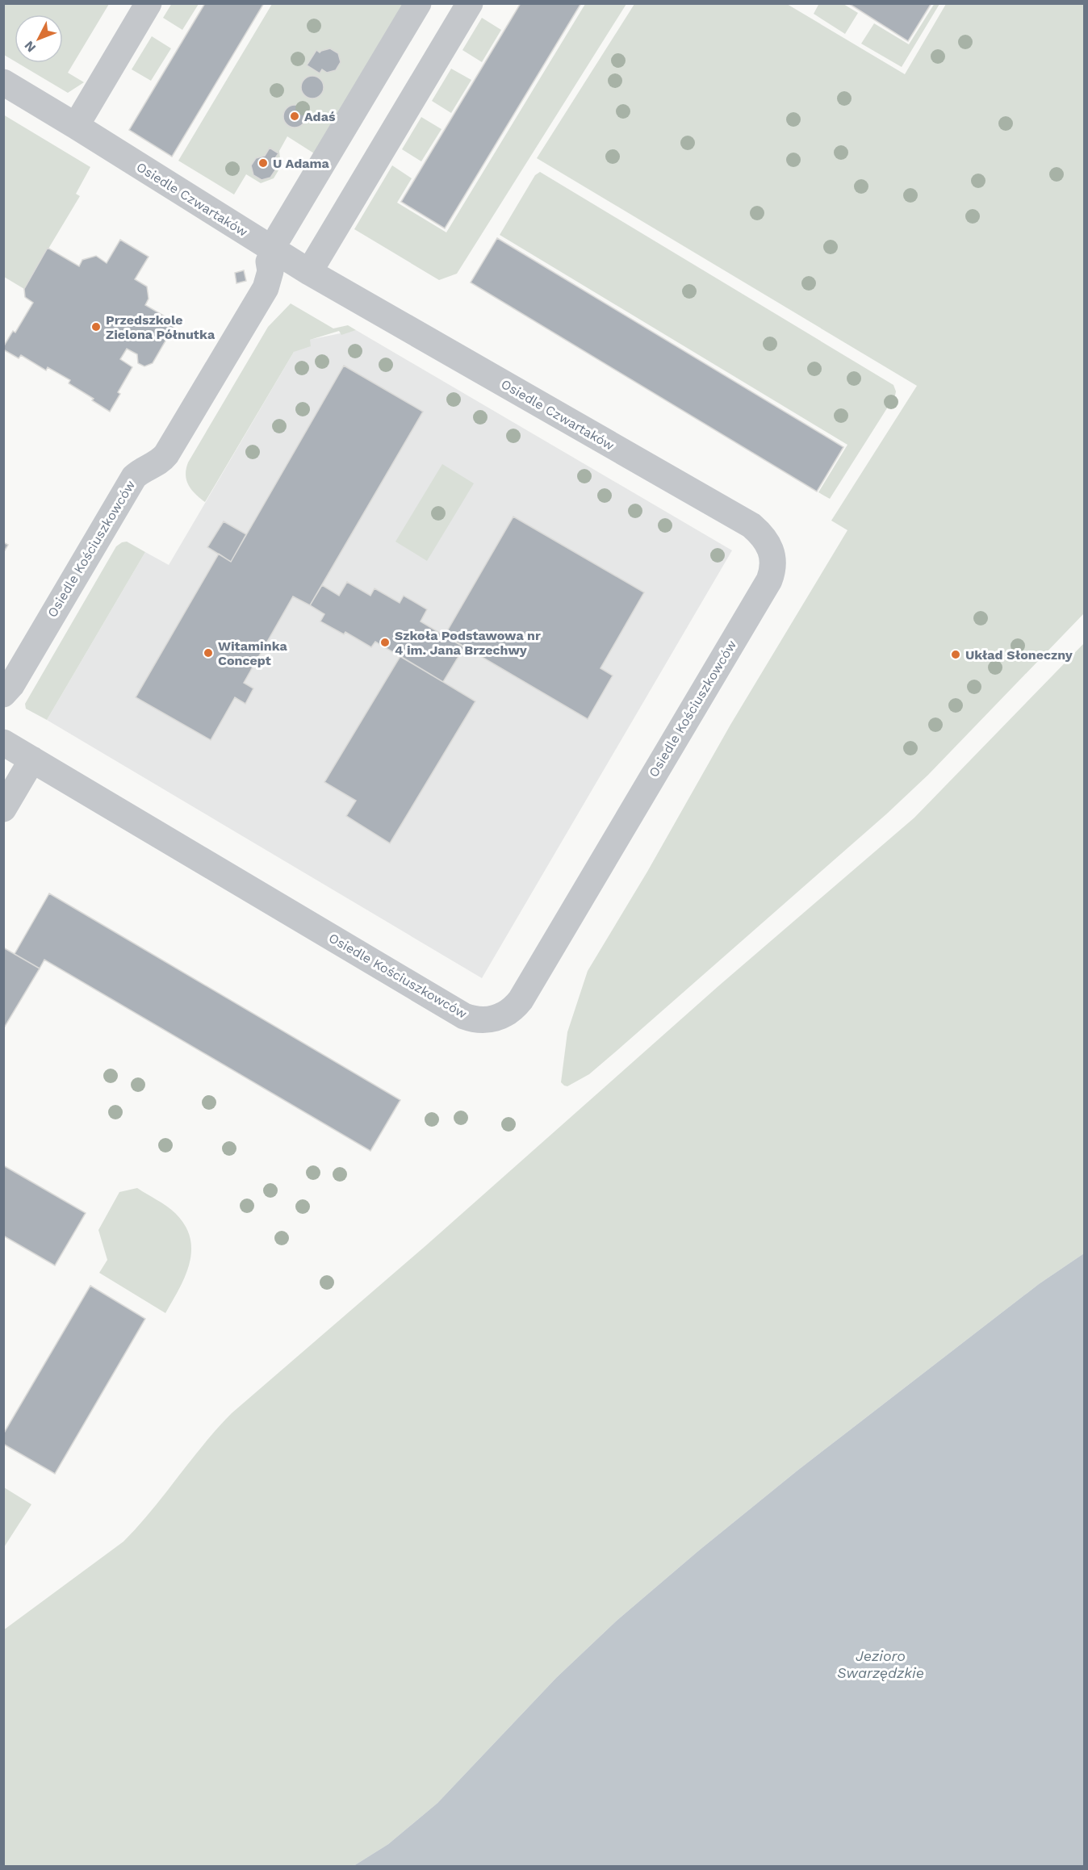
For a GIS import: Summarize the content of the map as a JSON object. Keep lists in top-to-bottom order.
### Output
{
  "streets": {
    "street": ["Osiedle Czwartaków", "Osiedle Kościuszkowców"]
  },
  "crossings": [
    ["Osiedle Czwartaków", "Osiedle Kościuszkowców"]
  ],
  "water": ["Jezioro Swarzędzkie"],
  "places": [
    "Adaś",
    "U Adama",
    "Przedszkole Zielona Półnutka",
    "Szkoła Podstawowa nr 4 im. Jana Brzechwy",
    "Witaminka Concept",
    "Układ Słoneczny"
  ],
  "north": "bottom left"
}
